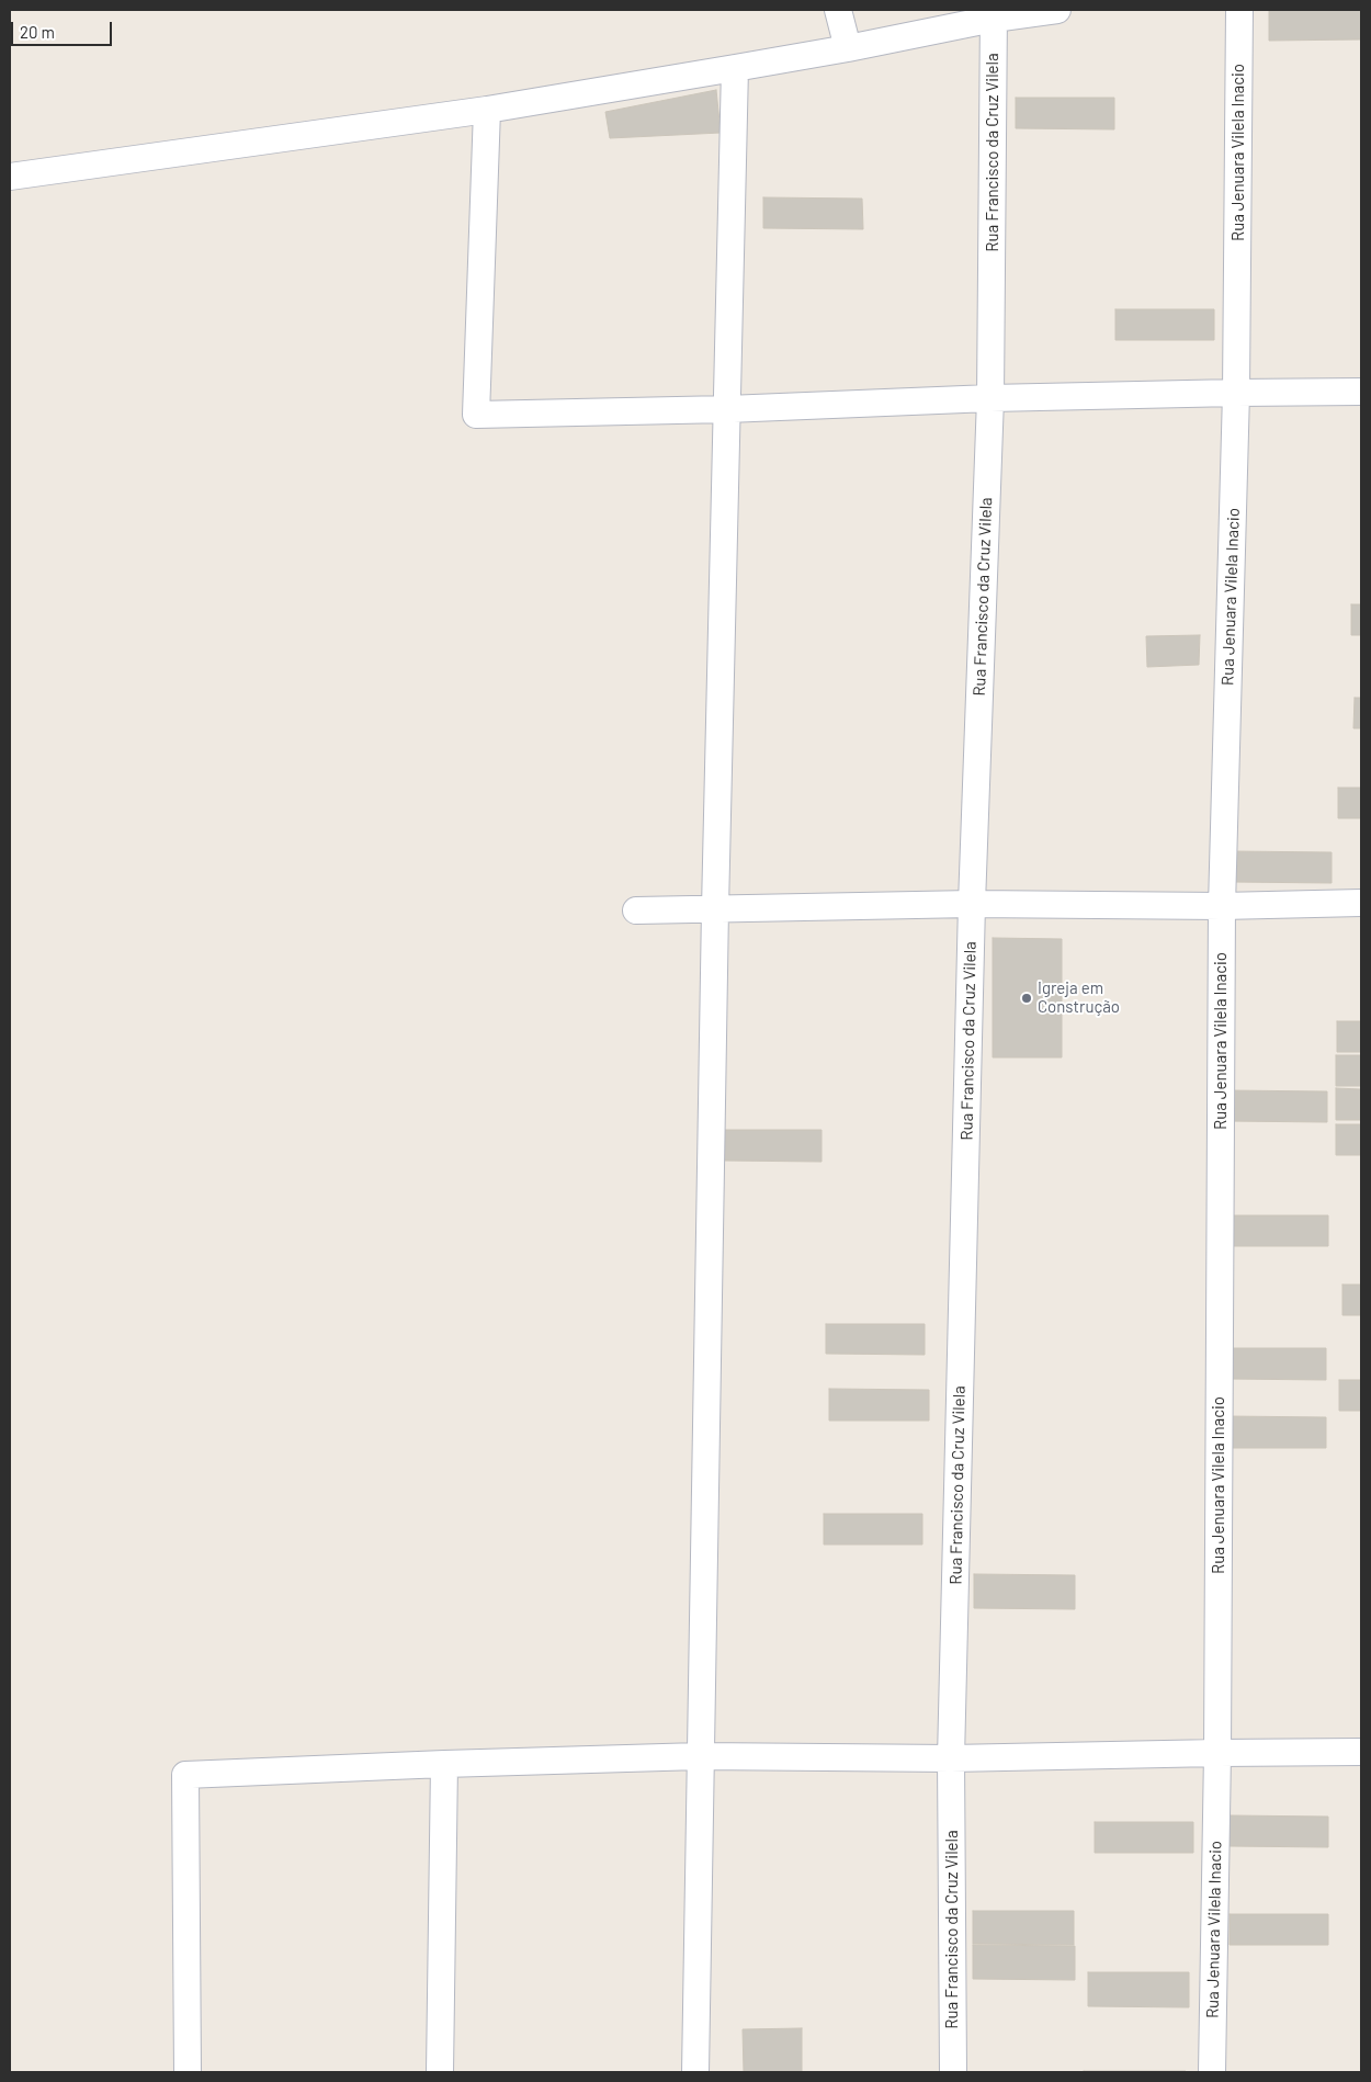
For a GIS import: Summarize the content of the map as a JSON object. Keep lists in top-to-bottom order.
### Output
{
  "streets": {
    "street": ["Rua Francisco da Cruz Vilela", "Rua Jenuara Vilela Inacio"]
  },
  "places": ["Igreja em Construção"],
  "scale_bar": "20 m"
}
